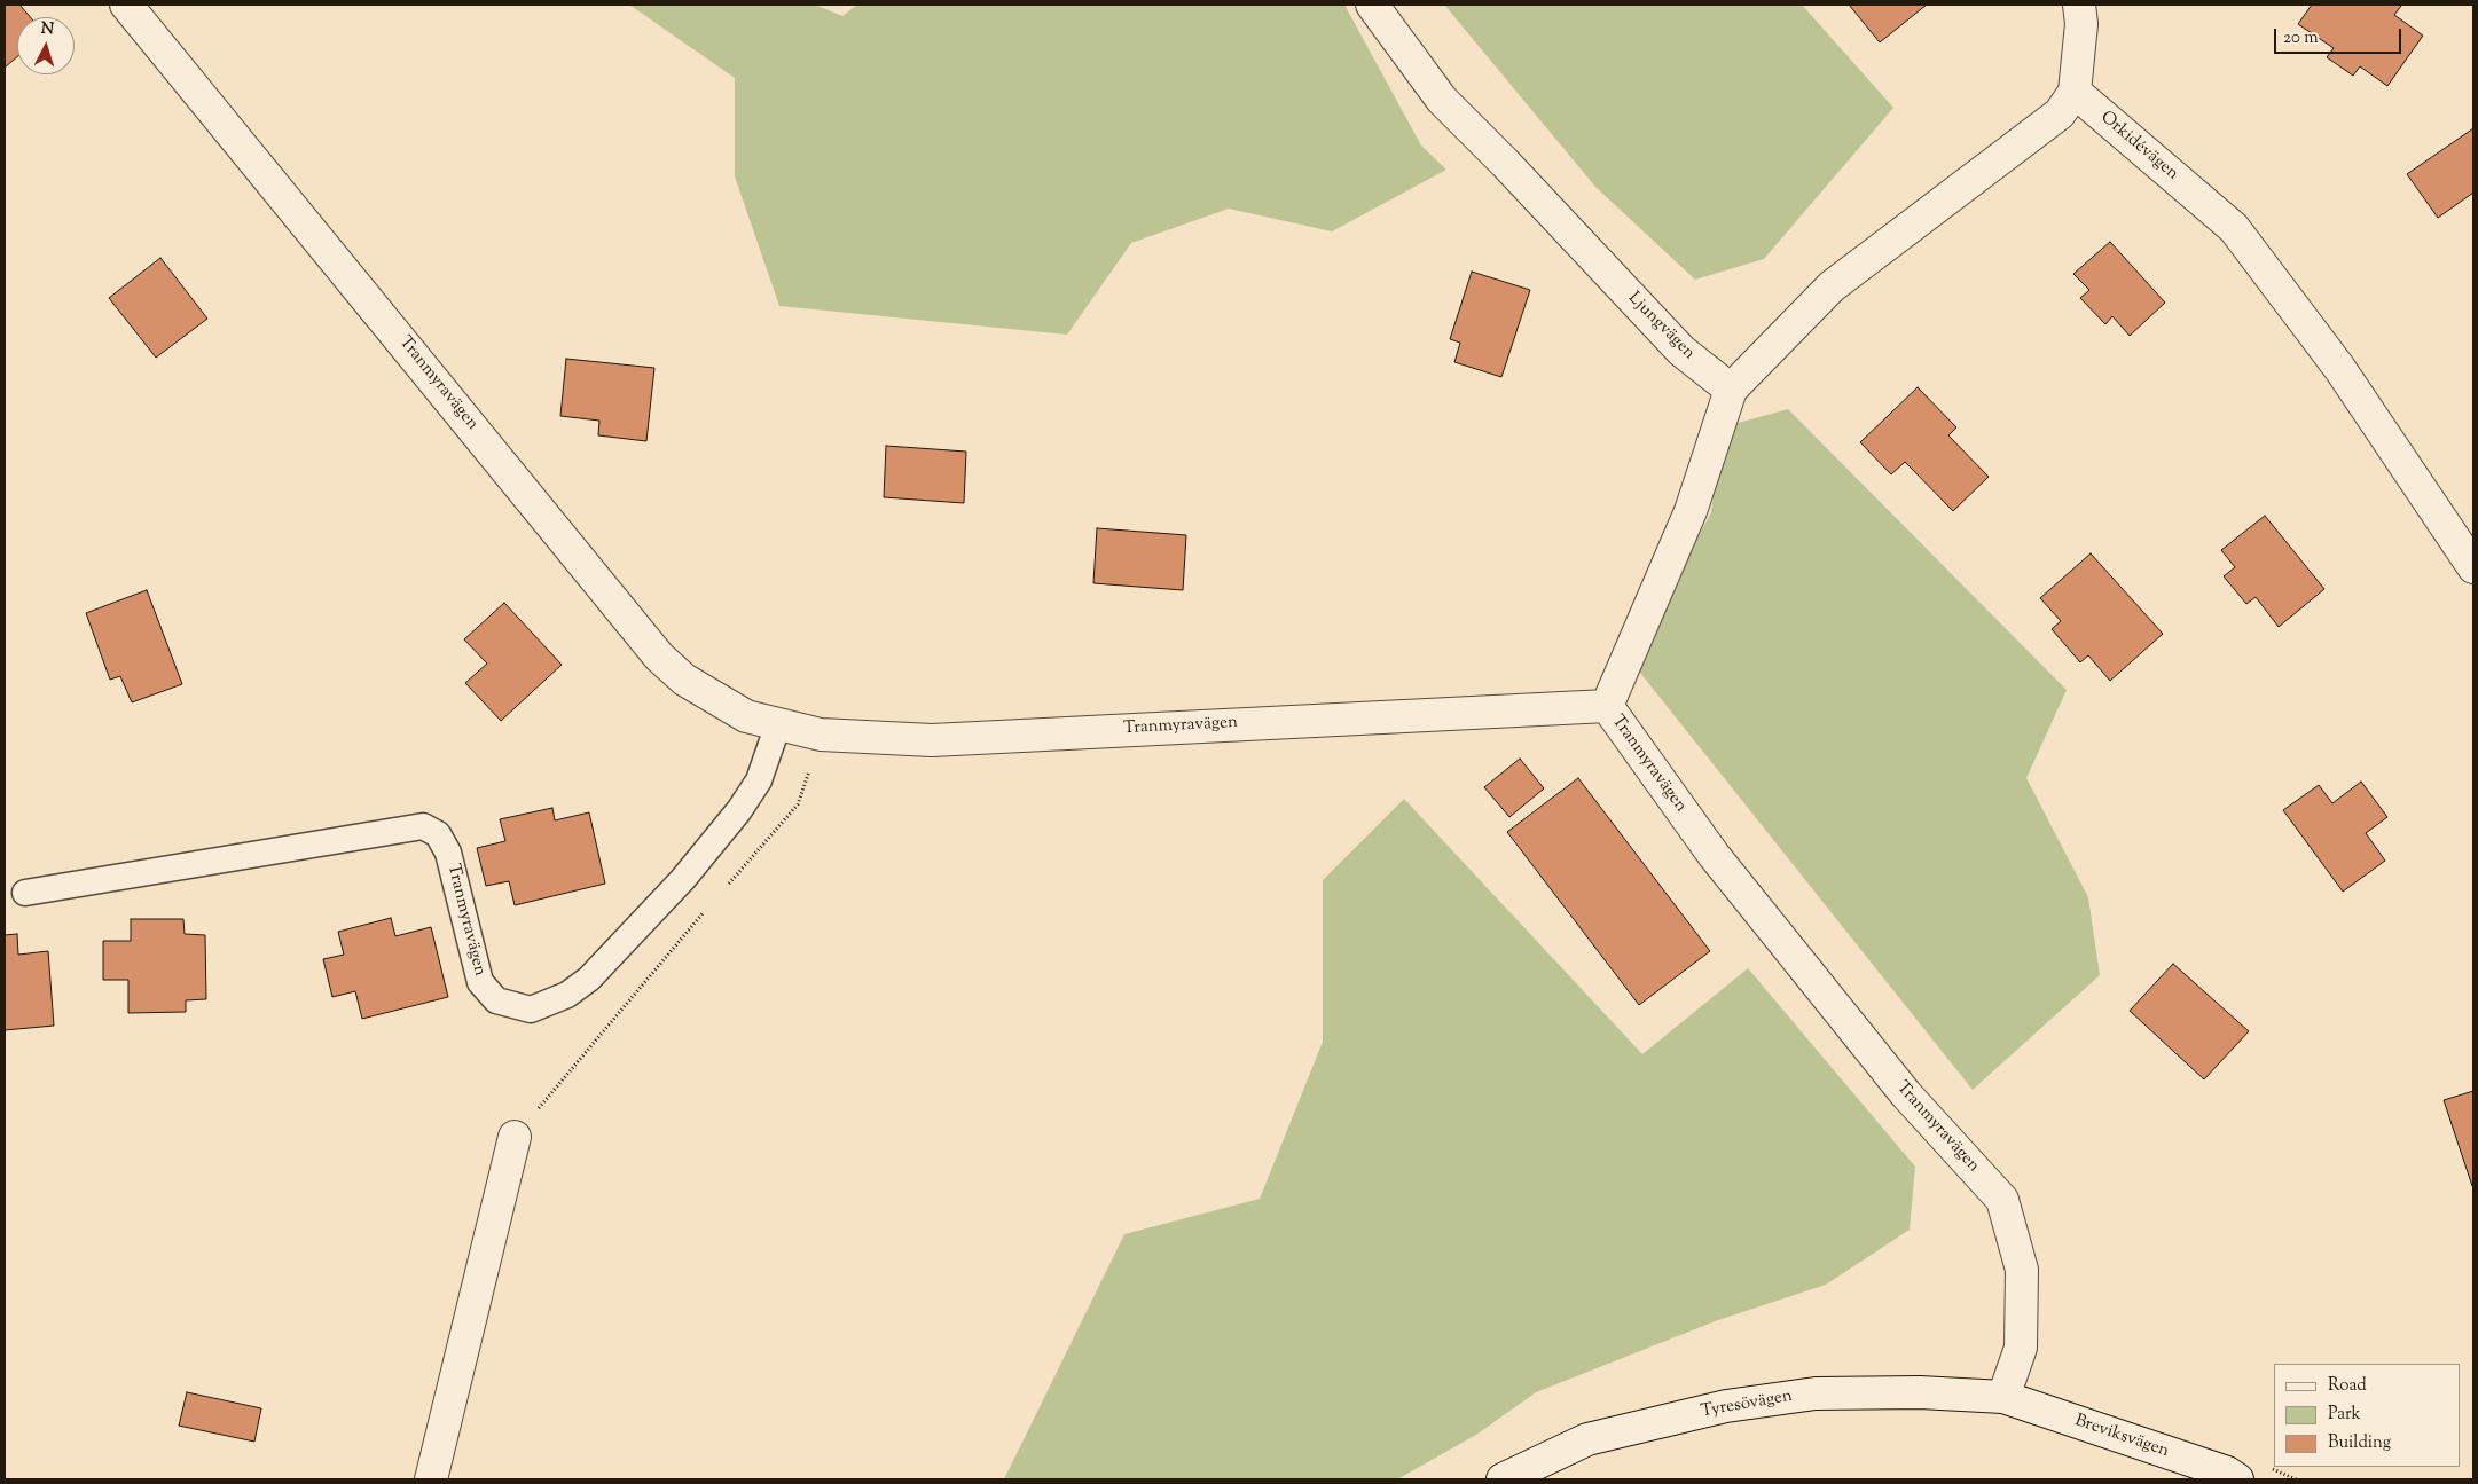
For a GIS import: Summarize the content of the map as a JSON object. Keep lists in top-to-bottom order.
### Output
{
  "streets": {
    "street": [
      "Orkidévägen",
      "Ljungvägen",
      "Tranmyravägen",
      "Tyresövägen",
      "Breviksvägen"
    ]
  },
  "crossings": [
    ["Tranmyravägen", "Tyresövägen"],
    ["Tranmyravägen", "Breviksvägen"],
    ["Tyresövägen", "Breviksvägen"]
  ],
  "legend": ["Road", "Park", "Building"],
  "scale_bar": "20 m",
  "north": "top"
}
